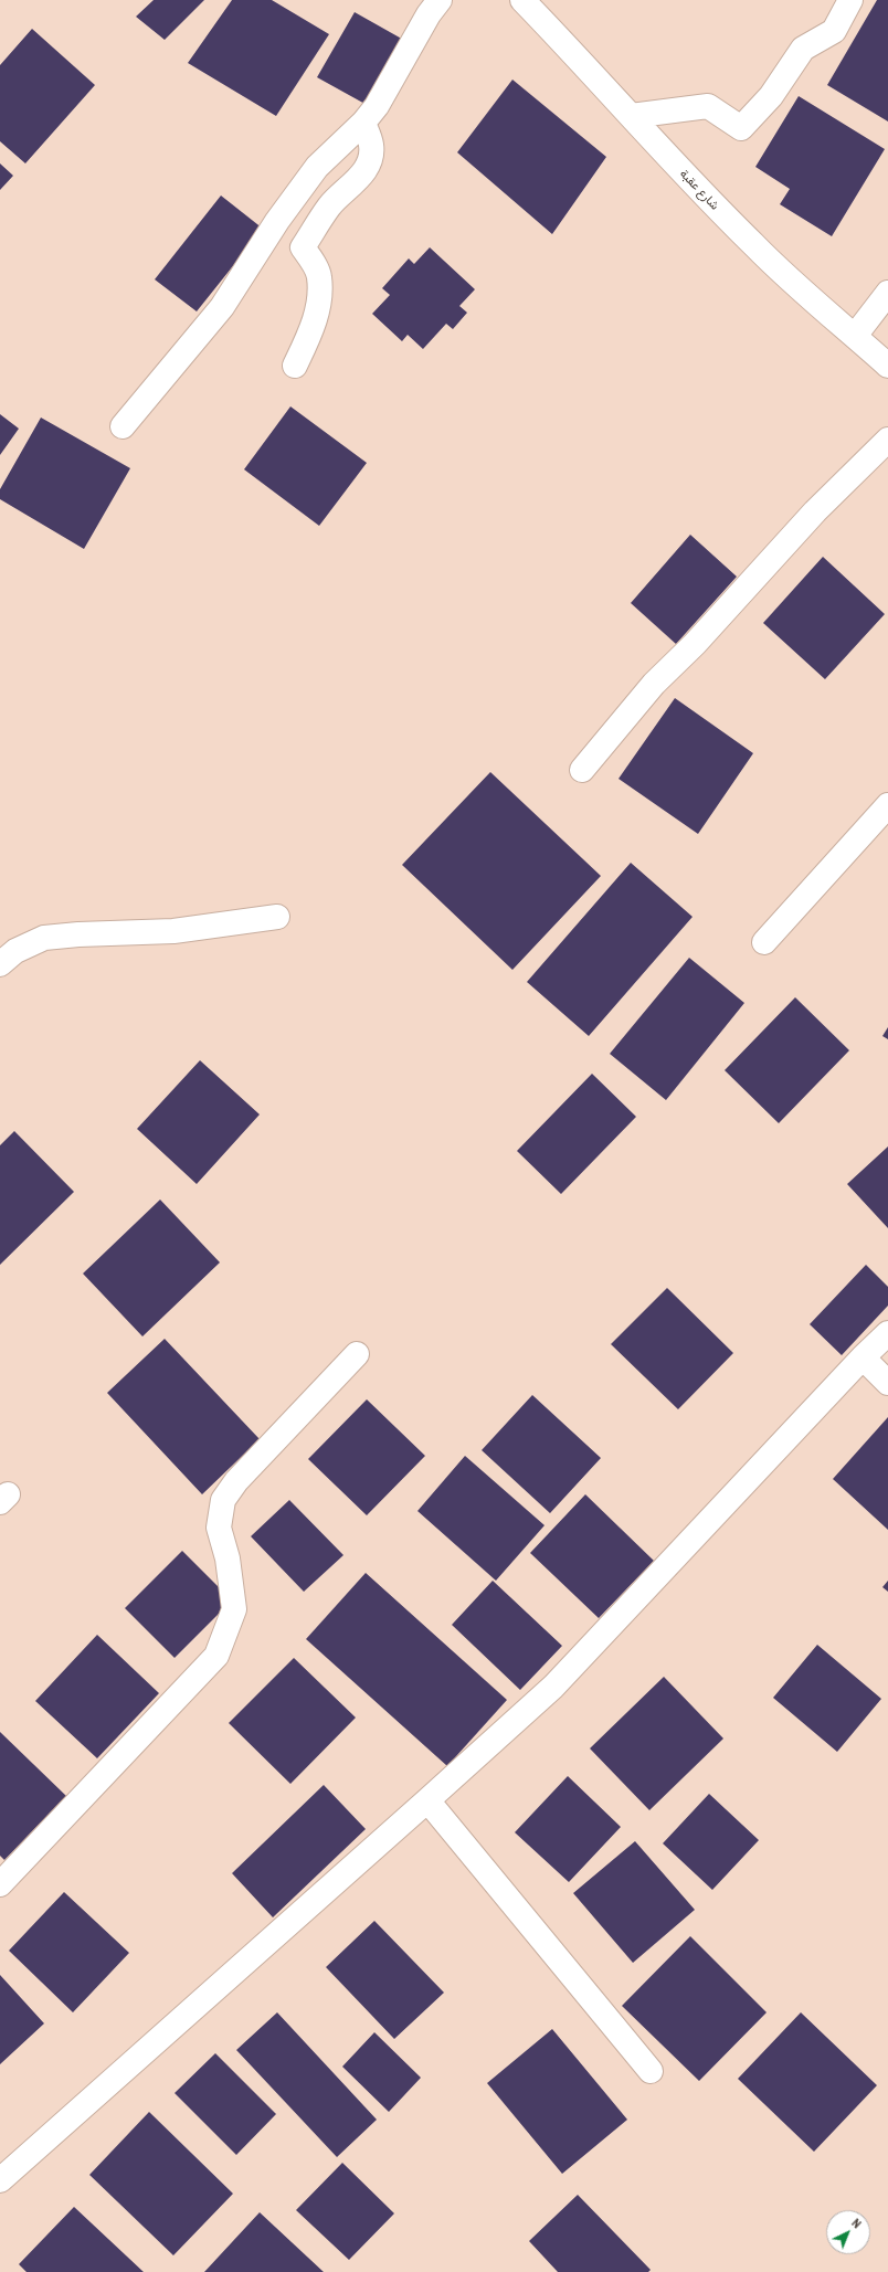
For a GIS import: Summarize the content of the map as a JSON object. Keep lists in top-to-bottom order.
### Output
{
  "streets": {
    "street": ["شارع عقبة"]
  },
  "north": "top right"
}
